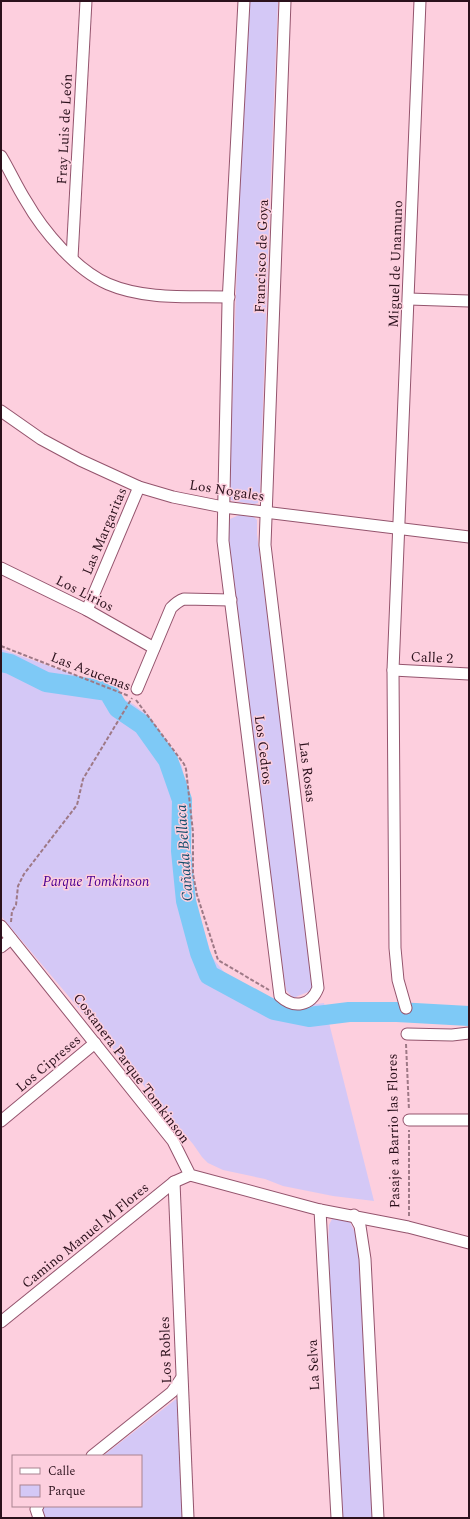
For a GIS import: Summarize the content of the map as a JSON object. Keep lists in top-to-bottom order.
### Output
{
  "streets": {
    "street": [
      "Fray Luis de León",
      "Francisco de Goya",
      "Miguel de Unamuno",
      "Los Nogales",
      "Las Margaritas",
      "Los Lirios",
      "Calle 2",
      "Los Cedros",
      "Las Rosas",
      "Los Cipreses",
      "Costanera Parque Tomkinson",
      "Camino Manuel M Flores",
      "Los Robles",
      "La Selva"
    ],
    "path": ["Las Azucenas", "Pasaje a Barrio las Flores"]
  },
  "crossings": [
    ["Francisco de Goya", "Los Nogales"],
    ["Francisco de Goya", "Los Cedros"],
    ["Francisco de Goya", "Las Rosas"],
    ["Miguel de Unamuno", "Los Nogales"],
    ["Miguel de Unamuno", "Calle 2"],
    ["Los Nogales", "Las Margaritas"],
    ["Los Nogales", "Los Cedros"],
    ["Los Nogales", "Las Rosas"],
    ["Las Margaritas", "Los Lirios"],
    ["Las Azucenas", "Los Cedros"],
    ["Las Azucenas", "Las Rosas"],
    ["Los Cedros", "Las Rosas"],
    ["Los Cipreses", "Costanera Parque Tomkinson"],
    ["Costanera Parque Tomkinson", "Camino Manuel M Flores"],
    ["Camino Manuel M Flores", "Los Robles"]
  ],
  "water": ["Cañada Bellaca"],
  "parks": ["Parque Tomkinson"],
  "legend": ["Calle", "Parque"]
}
